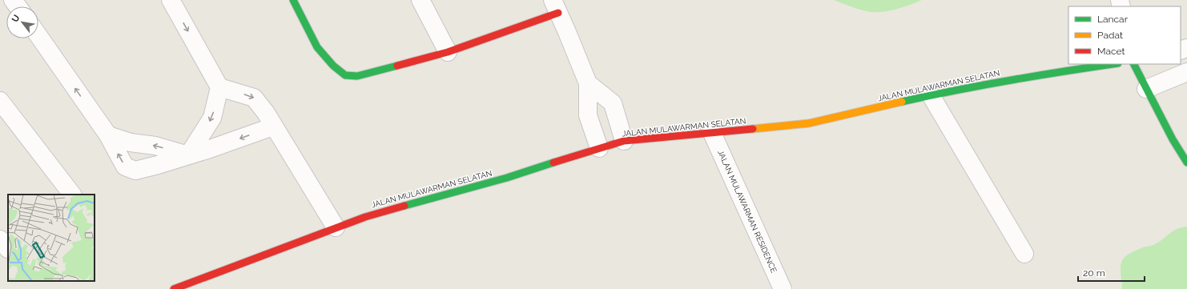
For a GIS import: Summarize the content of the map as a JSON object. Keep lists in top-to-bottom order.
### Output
{
  "streets": {
    "street": ["JALAN MULAWARMAN SELATAN", "JALAN MULAWARMAN RESIDENCE"]
  },
  "crossings": [
    ["JALAN MULAWARMAN SELATAN", "JALAN MULAWARMAN RESIDENCE"]
  ],
  "legend": ["Lancar", "Padat", "Macet"],
  "scale_bar": "20 m",
  "north": "top left"
}
